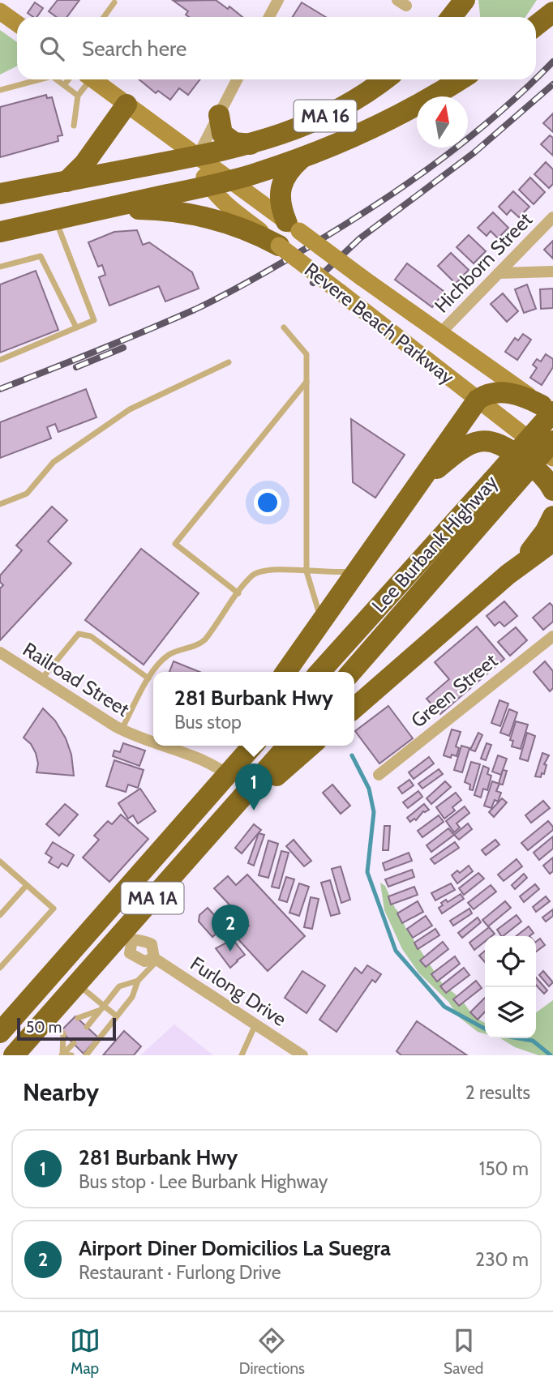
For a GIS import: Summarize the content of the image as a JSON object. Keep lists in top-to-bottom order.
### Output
{
  "streets": {
    "highway": ["MA 16", "Lee Burbank Highway", "MA 1A"],
    "main road": ["Revere Beach Parkway"],
    "street": [
      "Hichborn Street",
      "Railroad Street",
      "Green Street",
      "Furlong Drive"
    ]
  },
  "crossings": [
    ["MA 16", "Revere Beach Parkway"],
    ["Hichborn Street", "Revere Beach Parkway"],
    ["Revere Beach Parkway", "Lee Burbank Highway"],
    ["Railroad Street", "MA 1A"],
    ["MA 1A", "Furlong Drive"]
  ],
  "scale_bar": "50 m",
  "north": "top",
  "page": {
    "search": "Search here",
    "popup": ["281 Burbank Hwy", "Bus stop"],
    "pins": ["1", "2"],
    "scale": "50 m",
    "heading": ["Nearby", "2 results"],
    "list": [
      {
        "mark": "1",
        "name": "281 Burbank Hwy",
        "note": "Bus stop · Lee Burbank Highway",
        "value": "150 m"
      },
      {
        "mark": "2",
        "name": "Airport Diner Domicilios La Suegra",
        "note": "Restaurant · Furlong Drive",
        "value": "230 m"
      }
    ],
    "nav": ["Map", "Directions", "Saved"]
  }
}
